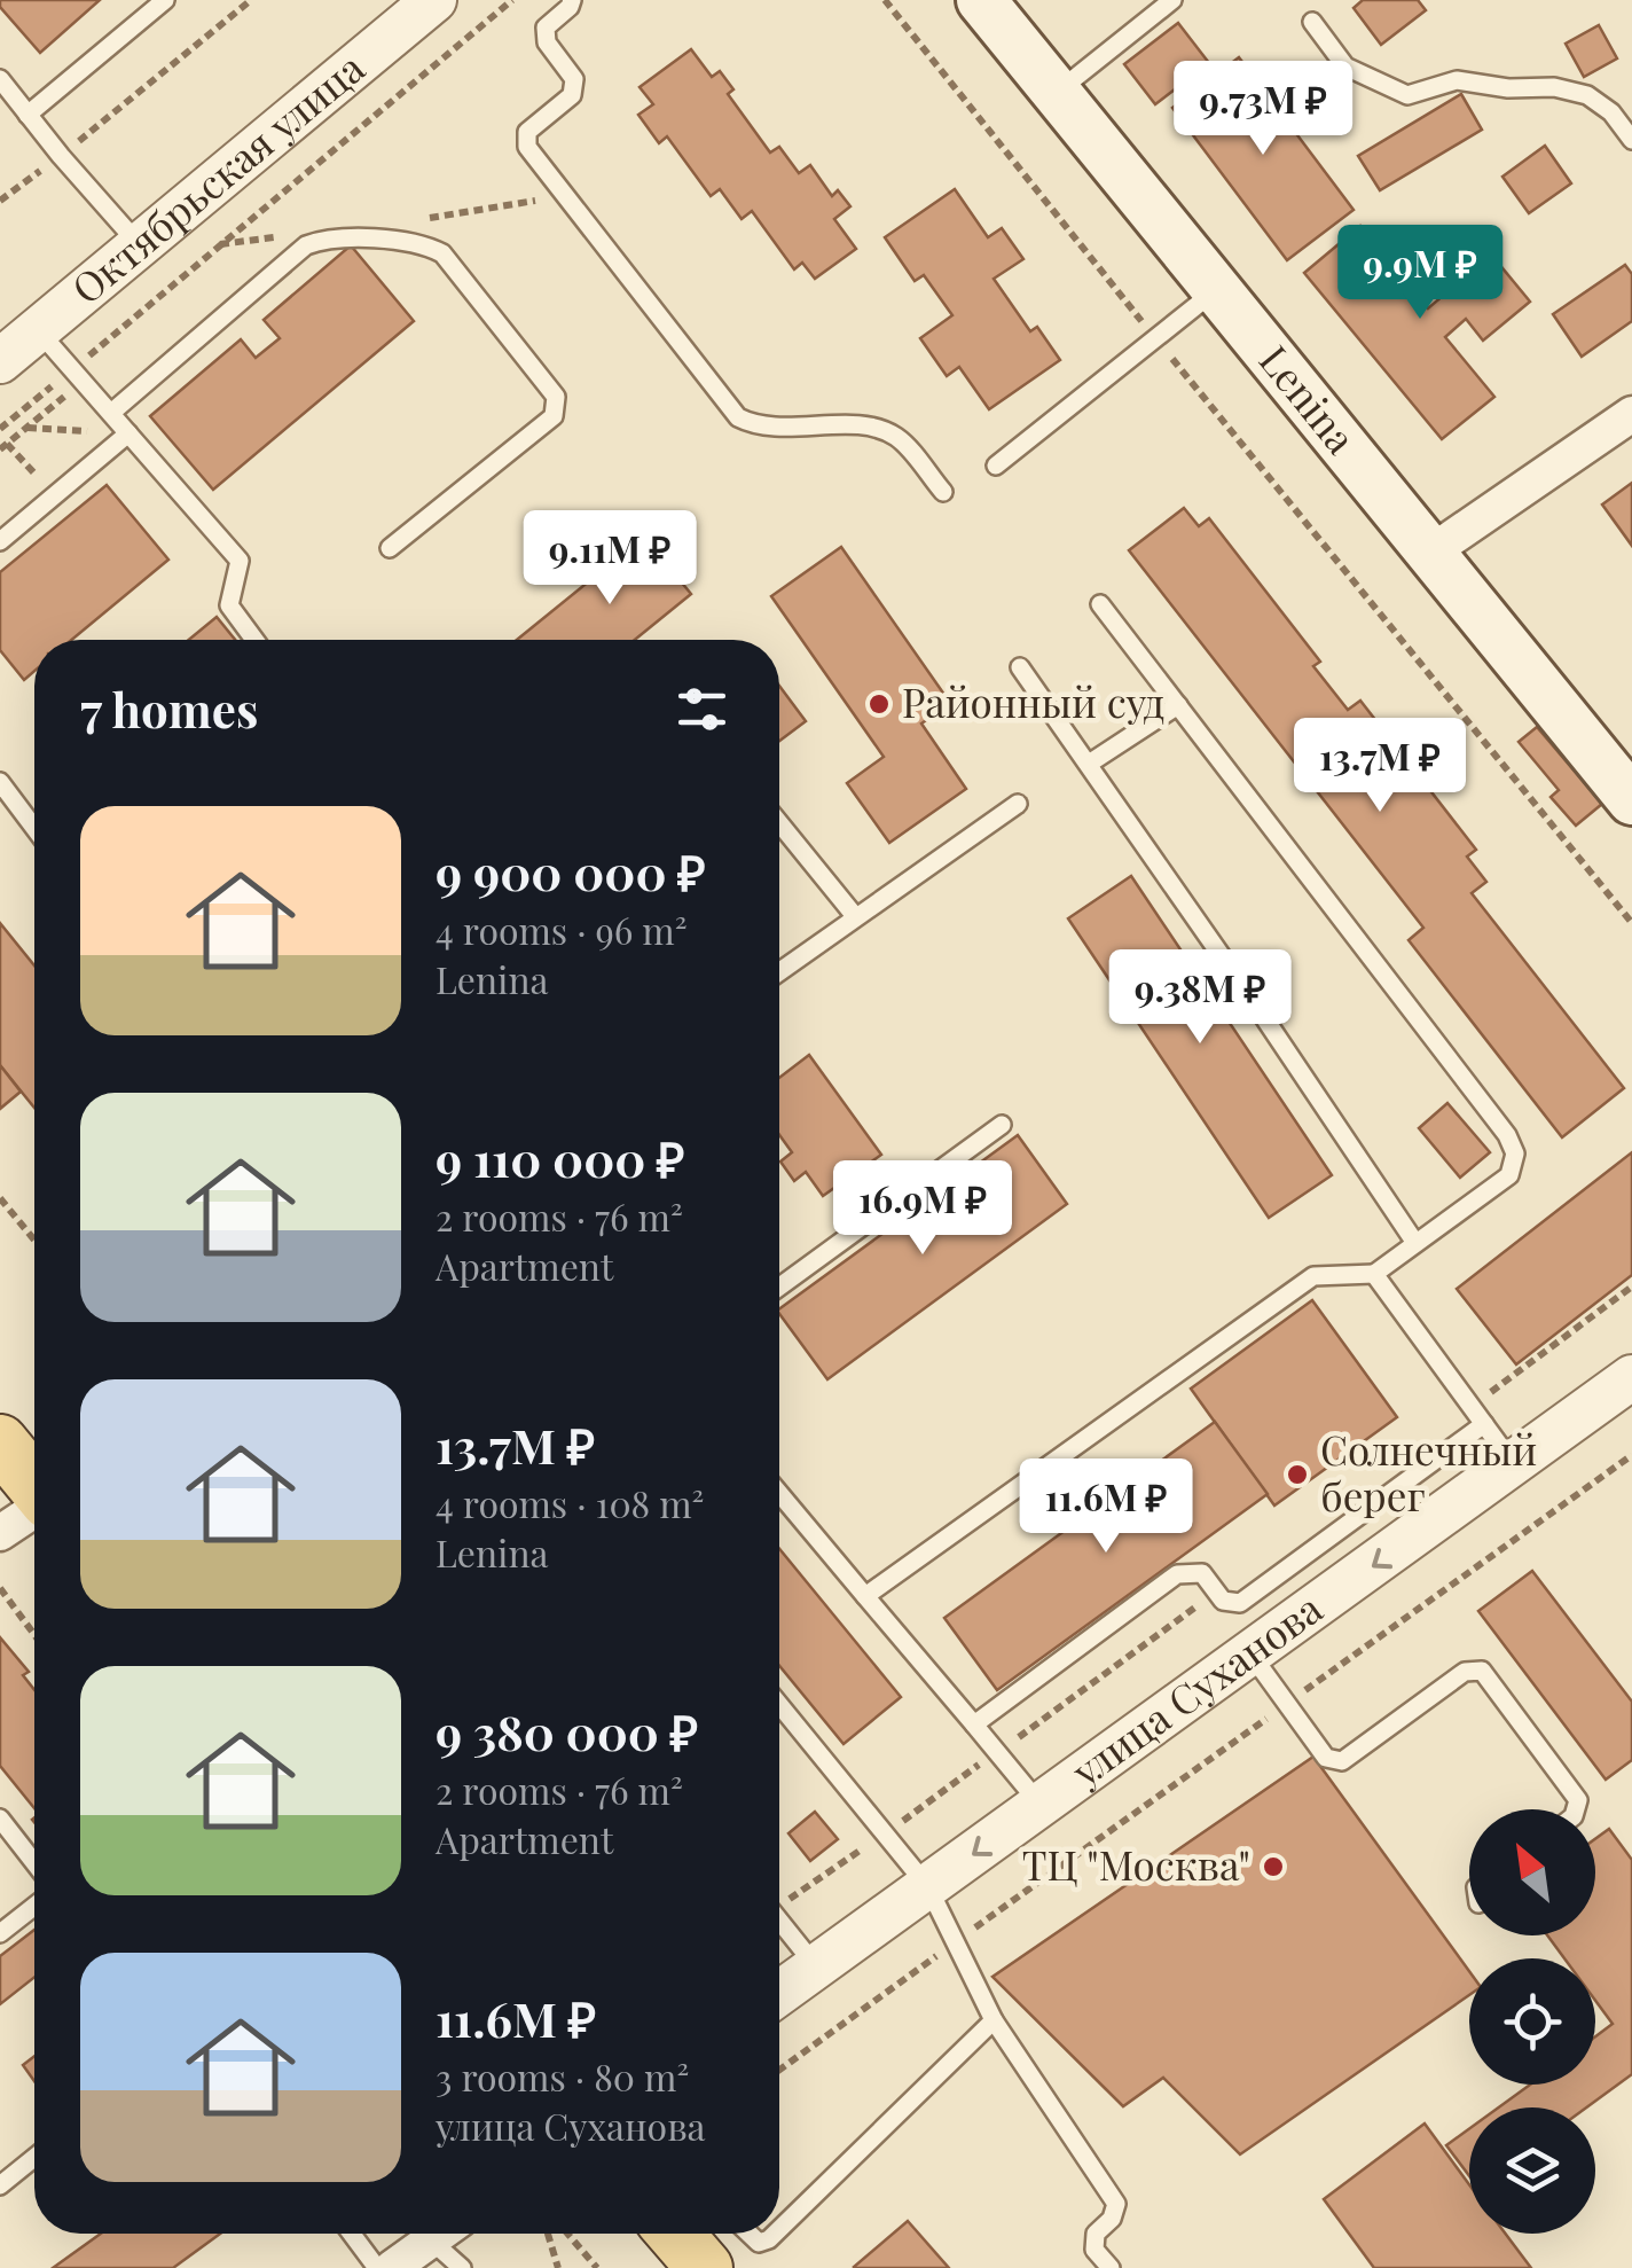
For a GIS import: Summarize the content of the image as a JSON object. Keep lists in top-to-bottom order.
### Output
{
  "streets": {
    "main road": ["Lenina"],
    "street": ["Октябрьская улица", "улица Суханова"]
  },
  "one_way": ["улица Суханова"],
  "places": ["Районный суд", "Солнечный берег", "ТЦ \"Москва\""],
  "north": "top left",
  "page": {
    "price": [
      "9.73M ₽",
      "9.9M ₽",
      "9.11M ₽",
      "13.7M ₽",
      "9.38M ₽",
      "16.9M ₽",
      "11.6M ₽"
    ],
    "heading": "7 homes",
    "list": [
      {
        "name": "9 900 000 ₽",
        "note": "4 rooms · 96 m² · Lenina"
      },
      {
        "name": "9 110 000 ₽",
        "note": "2 rooms · 76 m² · Apartment"
      },
      {
        "name": "13.7M ₽",
        "note": "4 rooms · 108 m² · Lenina"
      },
      {
        "name": "9 380 000 ₽",
        "note": "2 rooms · 76 m² · Apartment"
      },
      {
        "name": "11.6M ₽",
        "note": "3 rooms · 80 m² · улица Суханова"
      }
    ]
  }
}
